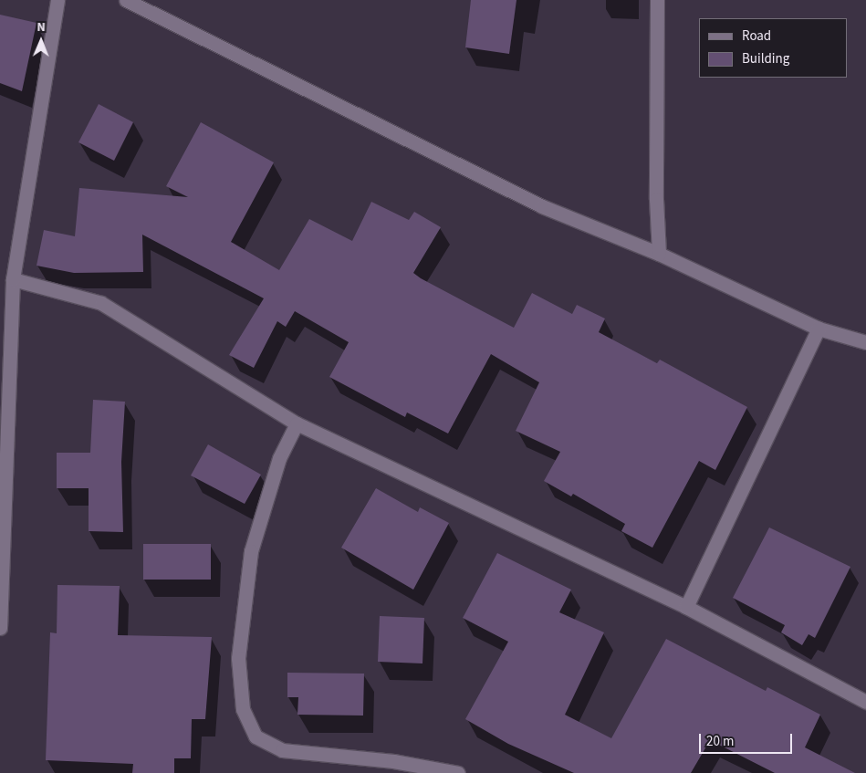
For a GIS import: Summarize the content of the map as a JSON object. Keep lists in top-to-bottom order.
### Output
{
  "legend": ["Road", "Building"],
  "scale_bar": "20 m",
  "north": "top"
}
